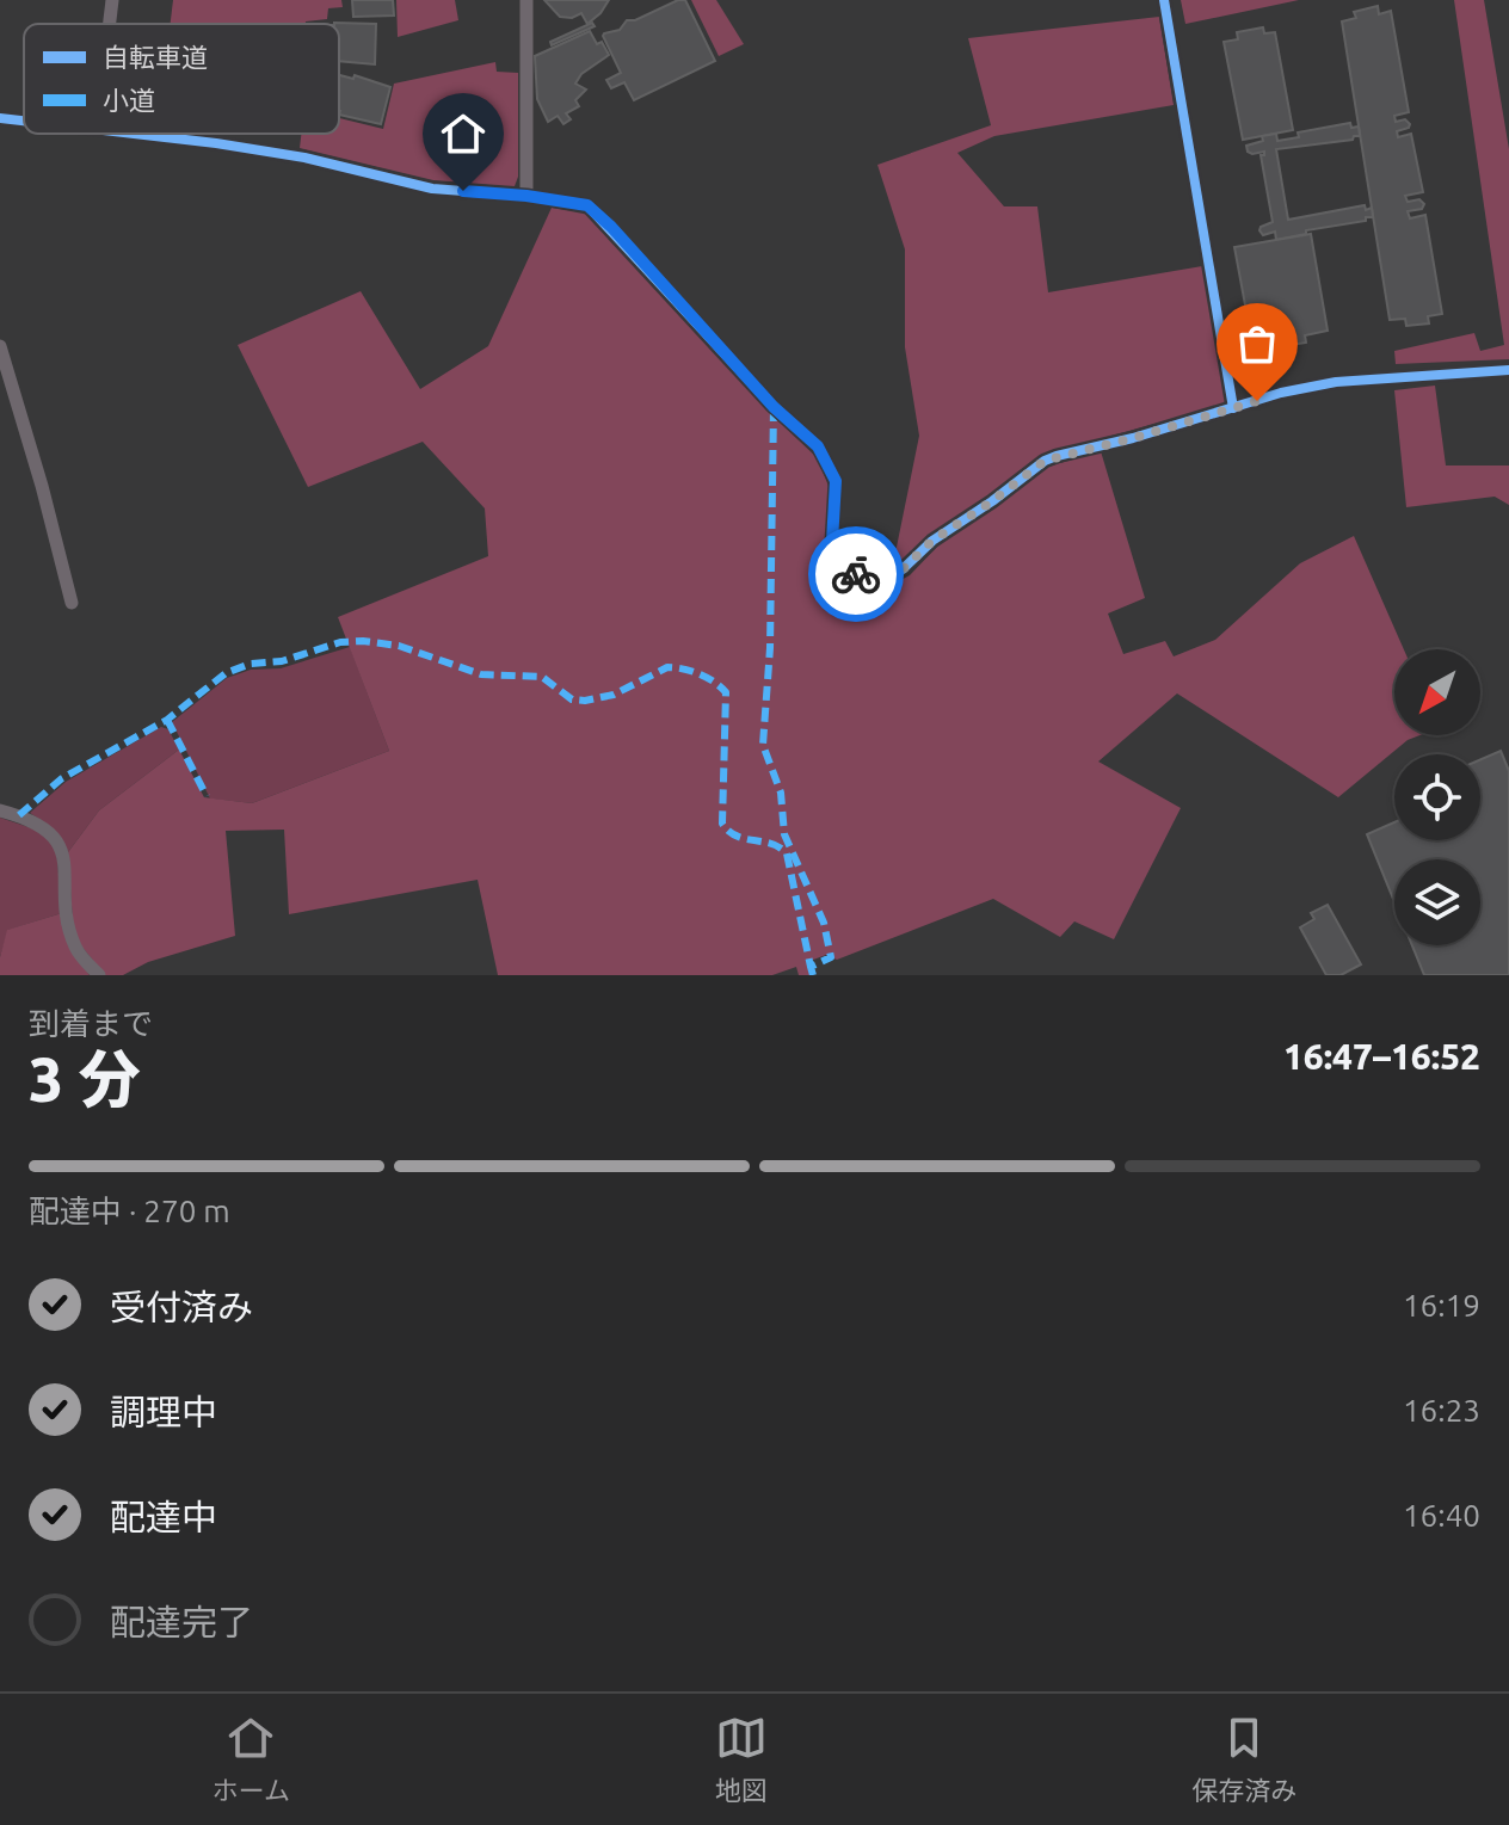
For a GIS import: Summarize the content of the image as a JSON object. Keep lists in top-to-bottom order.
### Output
{
  "legend": ["自転車道", "小道"],
  "north": "bottom left",
  "page": {
    "heading": ["3 分", "到着まで", "16:47–16:52"],
    "bar": "配達中 · 270 m",
    "list": [
      ["受付済み", "16:19"],
      ["調理中", "16:23"],
      ["配達中", "16:40"],
      "配達完了"
    ],
    "tabs": ["ホーム", "地図", "保存済み"]
  }
}
